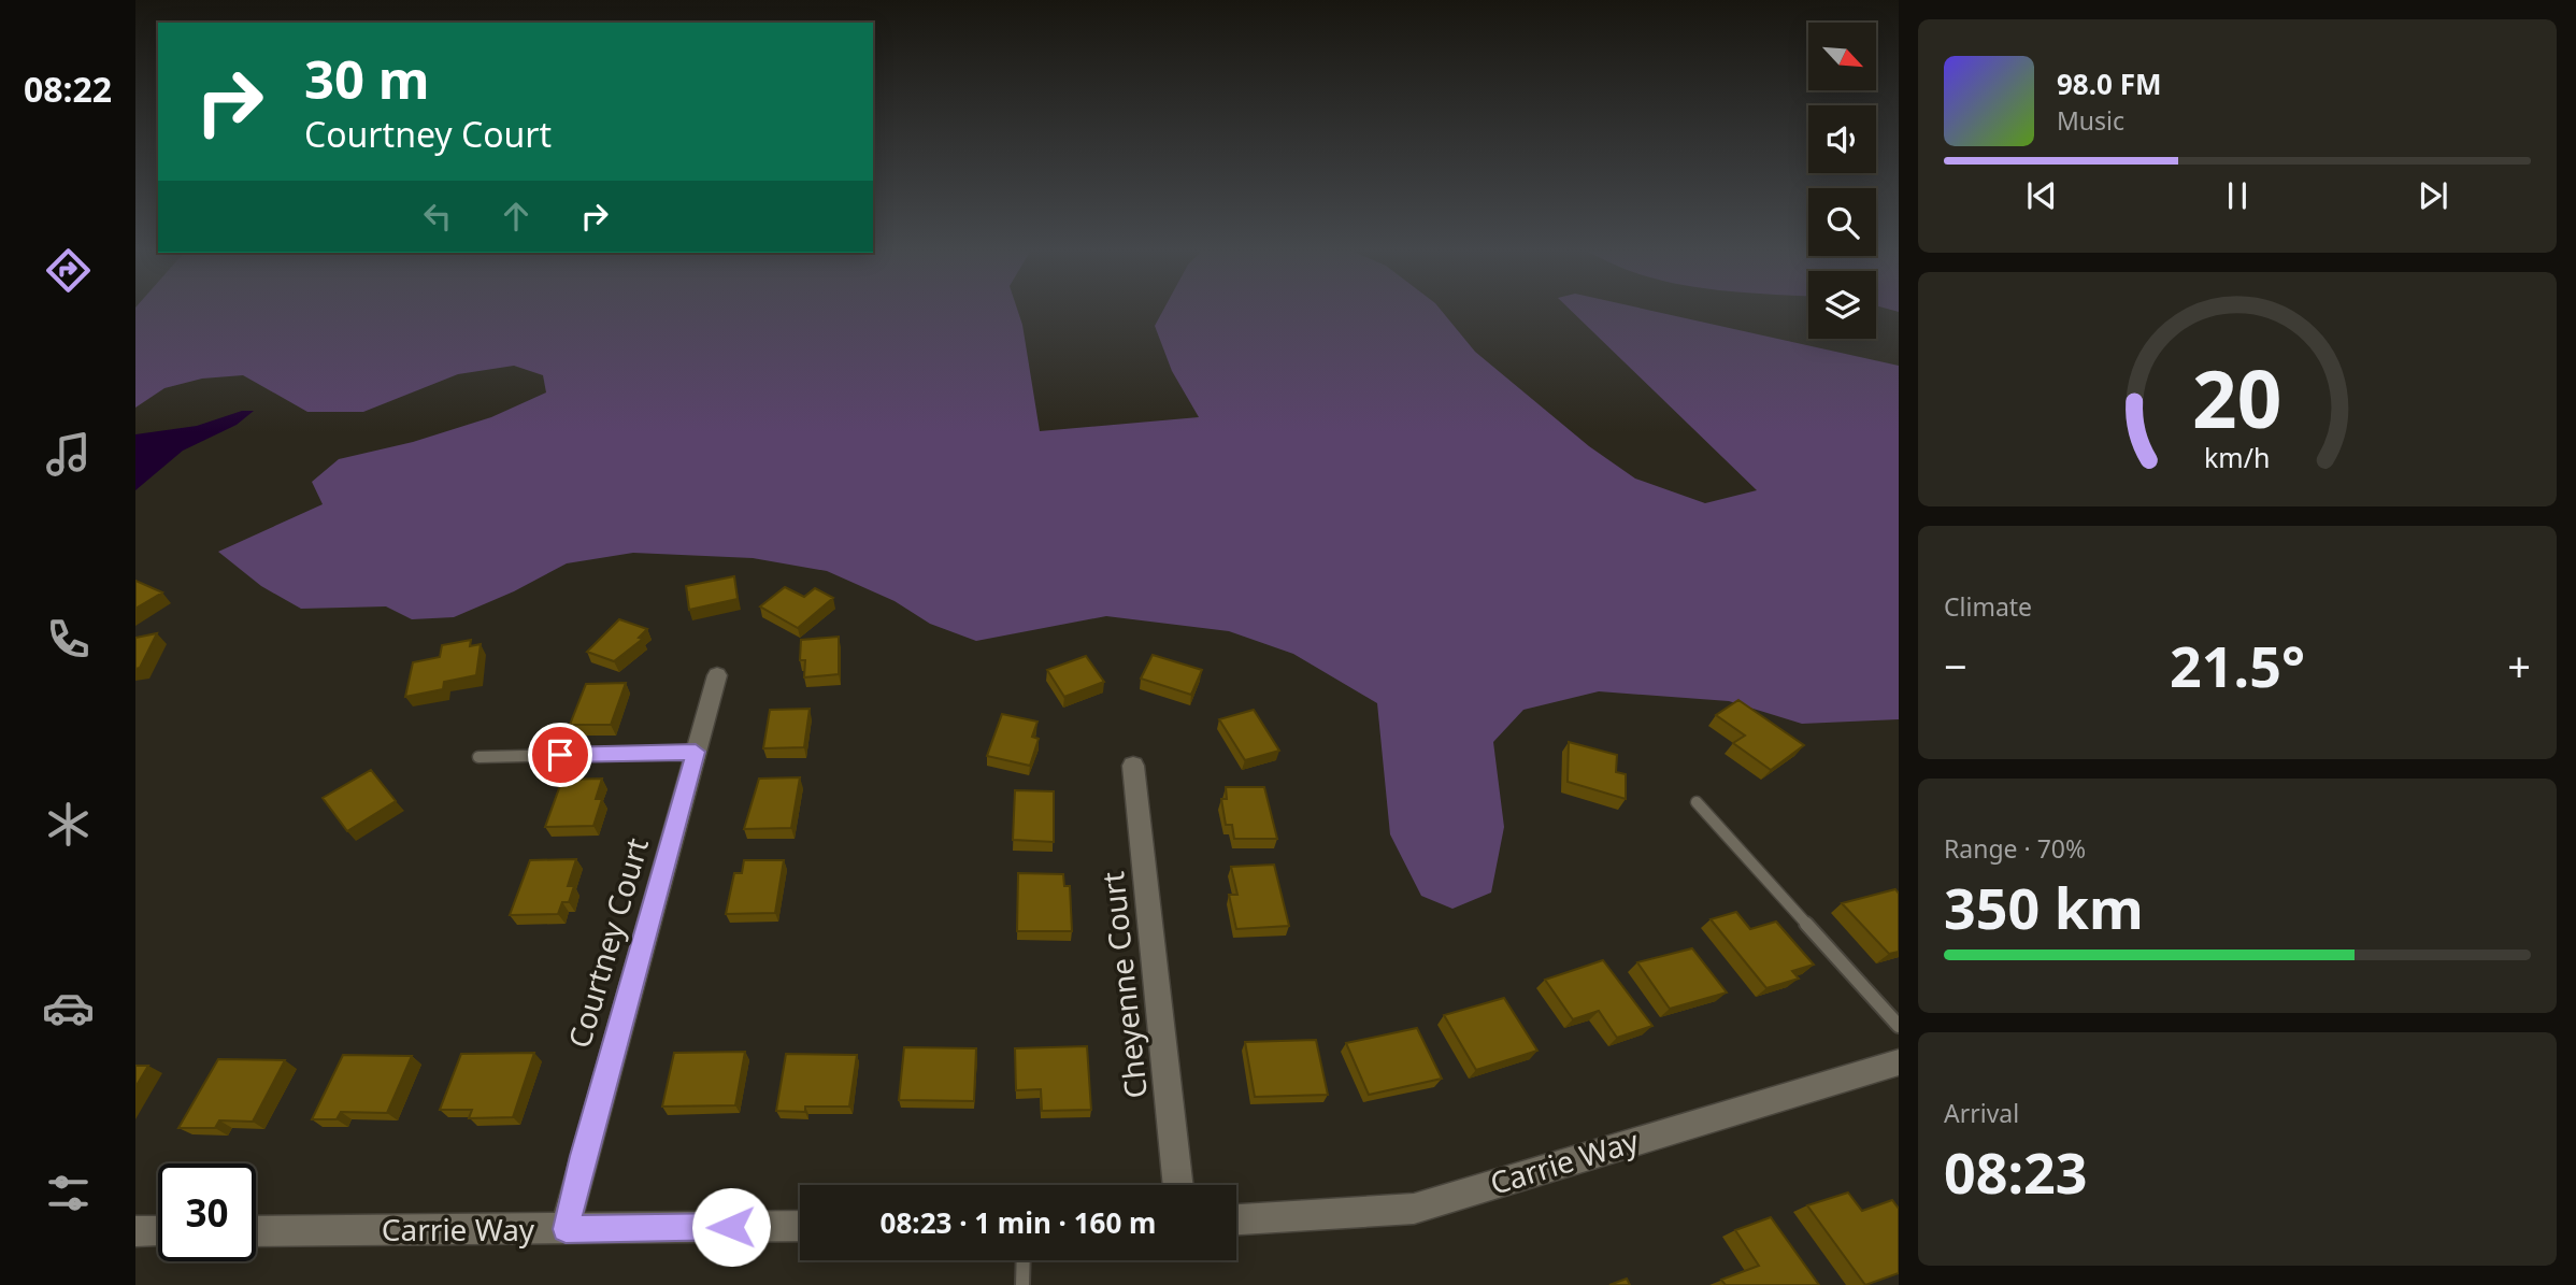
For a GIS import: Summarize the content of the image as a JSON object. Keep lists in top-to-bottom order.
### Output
{
  "streets": {
    "street": ["Courtney Court", "Cheyenne Court", "Carrie Way"]
  },
  "crossings": [
    ["Courtney Court", "Carrie Way"]
  ],
  "north": "bottom right",
  "page": {
    "tabs": "08:22",
    "turn": ["30 m", "Courtney Court"],
    "song": ["98.0 FM", "Music"],
    "tile": [
      "Climate",
      ["Range · 70%", "350 km"],
      ["Arrival", "08:23"]
    ],
    "heat": ["−", "21.5°", "+"],
    "limit": "30",
    "trip": "08:23 · 1 min · 160 m",
    "gauge": ["20", "km/h"]
  }
}
